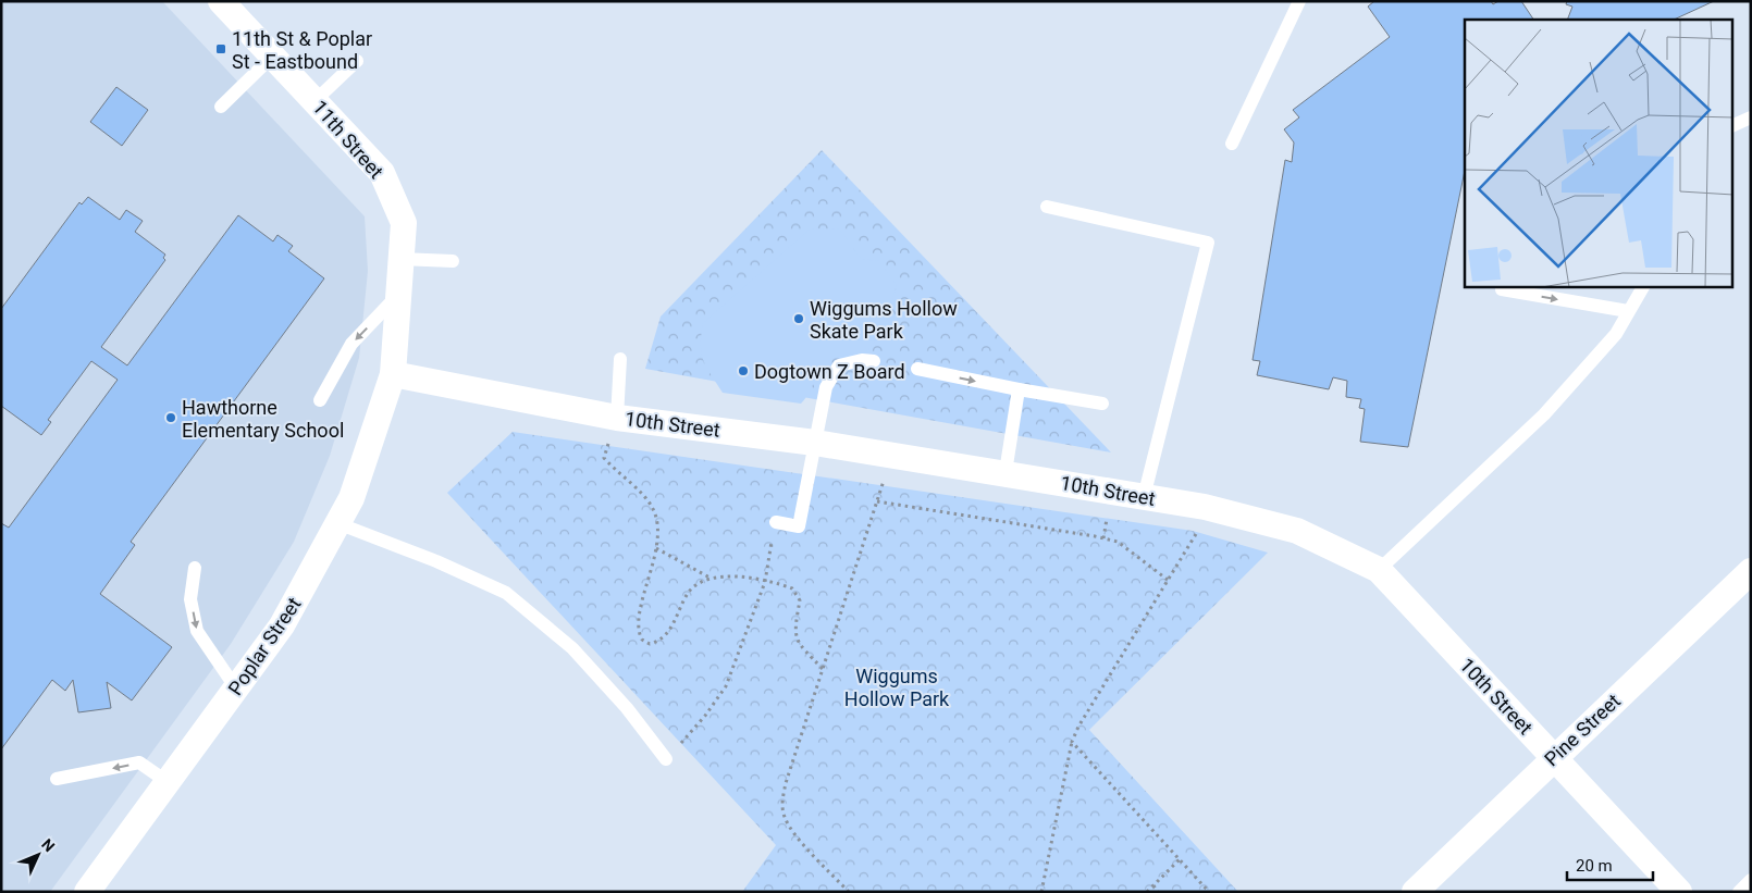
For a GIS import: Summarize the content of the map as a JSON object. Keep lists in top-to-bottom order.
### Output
{
  "streets": {
    "street": [
      "11th Street",
      "10th Street",
      "Poplar Street",
      "Pine Street"
    ]
  },
  "crossings": [
    ["11th Street", "10th Street"],
    ["11th Street", "Poplar Street"],
    ["10th Street", "Poplar Street"],
    ["10th Street", "Pine Street"]
  ],
  "parks": ["Wiggums Hollow Park"],
  "places": {
    "transit": ["11th St & Poplar St - Eastbound"],
    "other": ["Wiggums Hollow Skate Park", "Dogtown Z Board", "Hawthorne Elementary School"]
  },
  "scale_bar": "20 m",
  "north": "top right"
}
